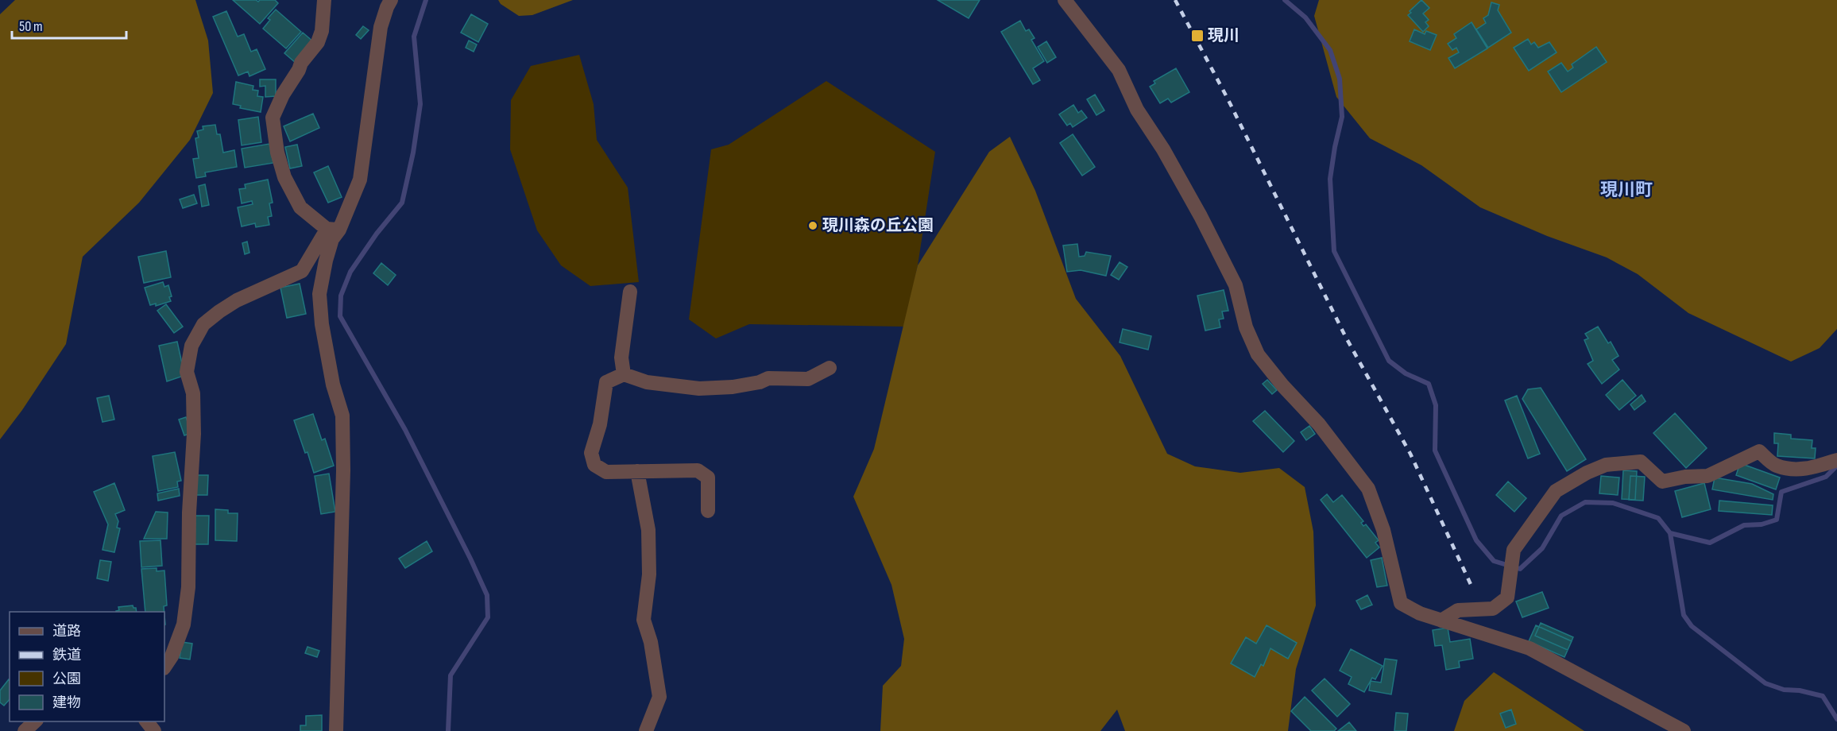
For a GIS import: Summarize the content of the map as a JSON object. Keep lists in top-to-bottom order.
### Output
{
  "districts": ["現川町"],
  "places": {
    "transit": ["現川"],
    "other": ["現川森の丘公園"]
  },
  "legend": [
    "道路",
    "鉄道",
    "公園",
    "建物"
  ],
  "scale_bar": "50 m"
}
